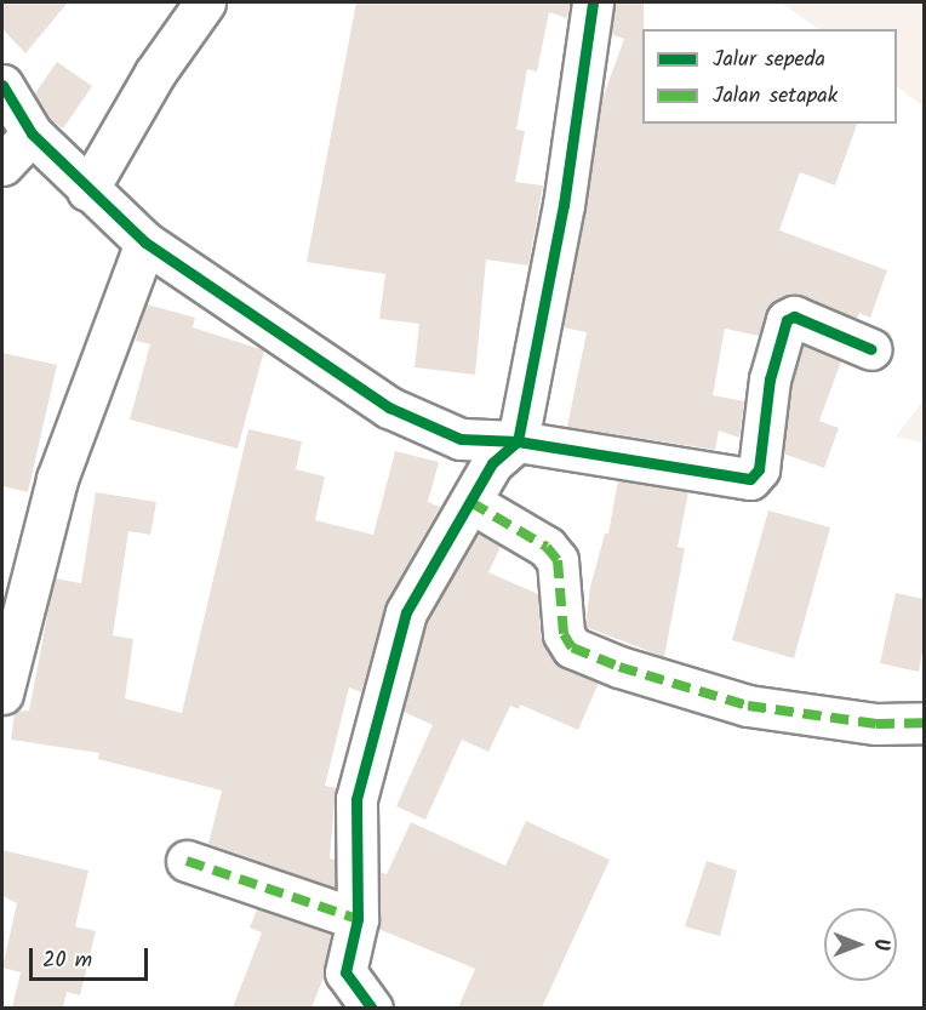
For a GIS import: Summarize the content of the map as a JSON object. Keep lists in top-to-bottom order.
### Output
{
  "legend": ["Jalur sepeda", "Jalan setapak"],
  "scale_bar": "20 m",
  "north": "right"
}
